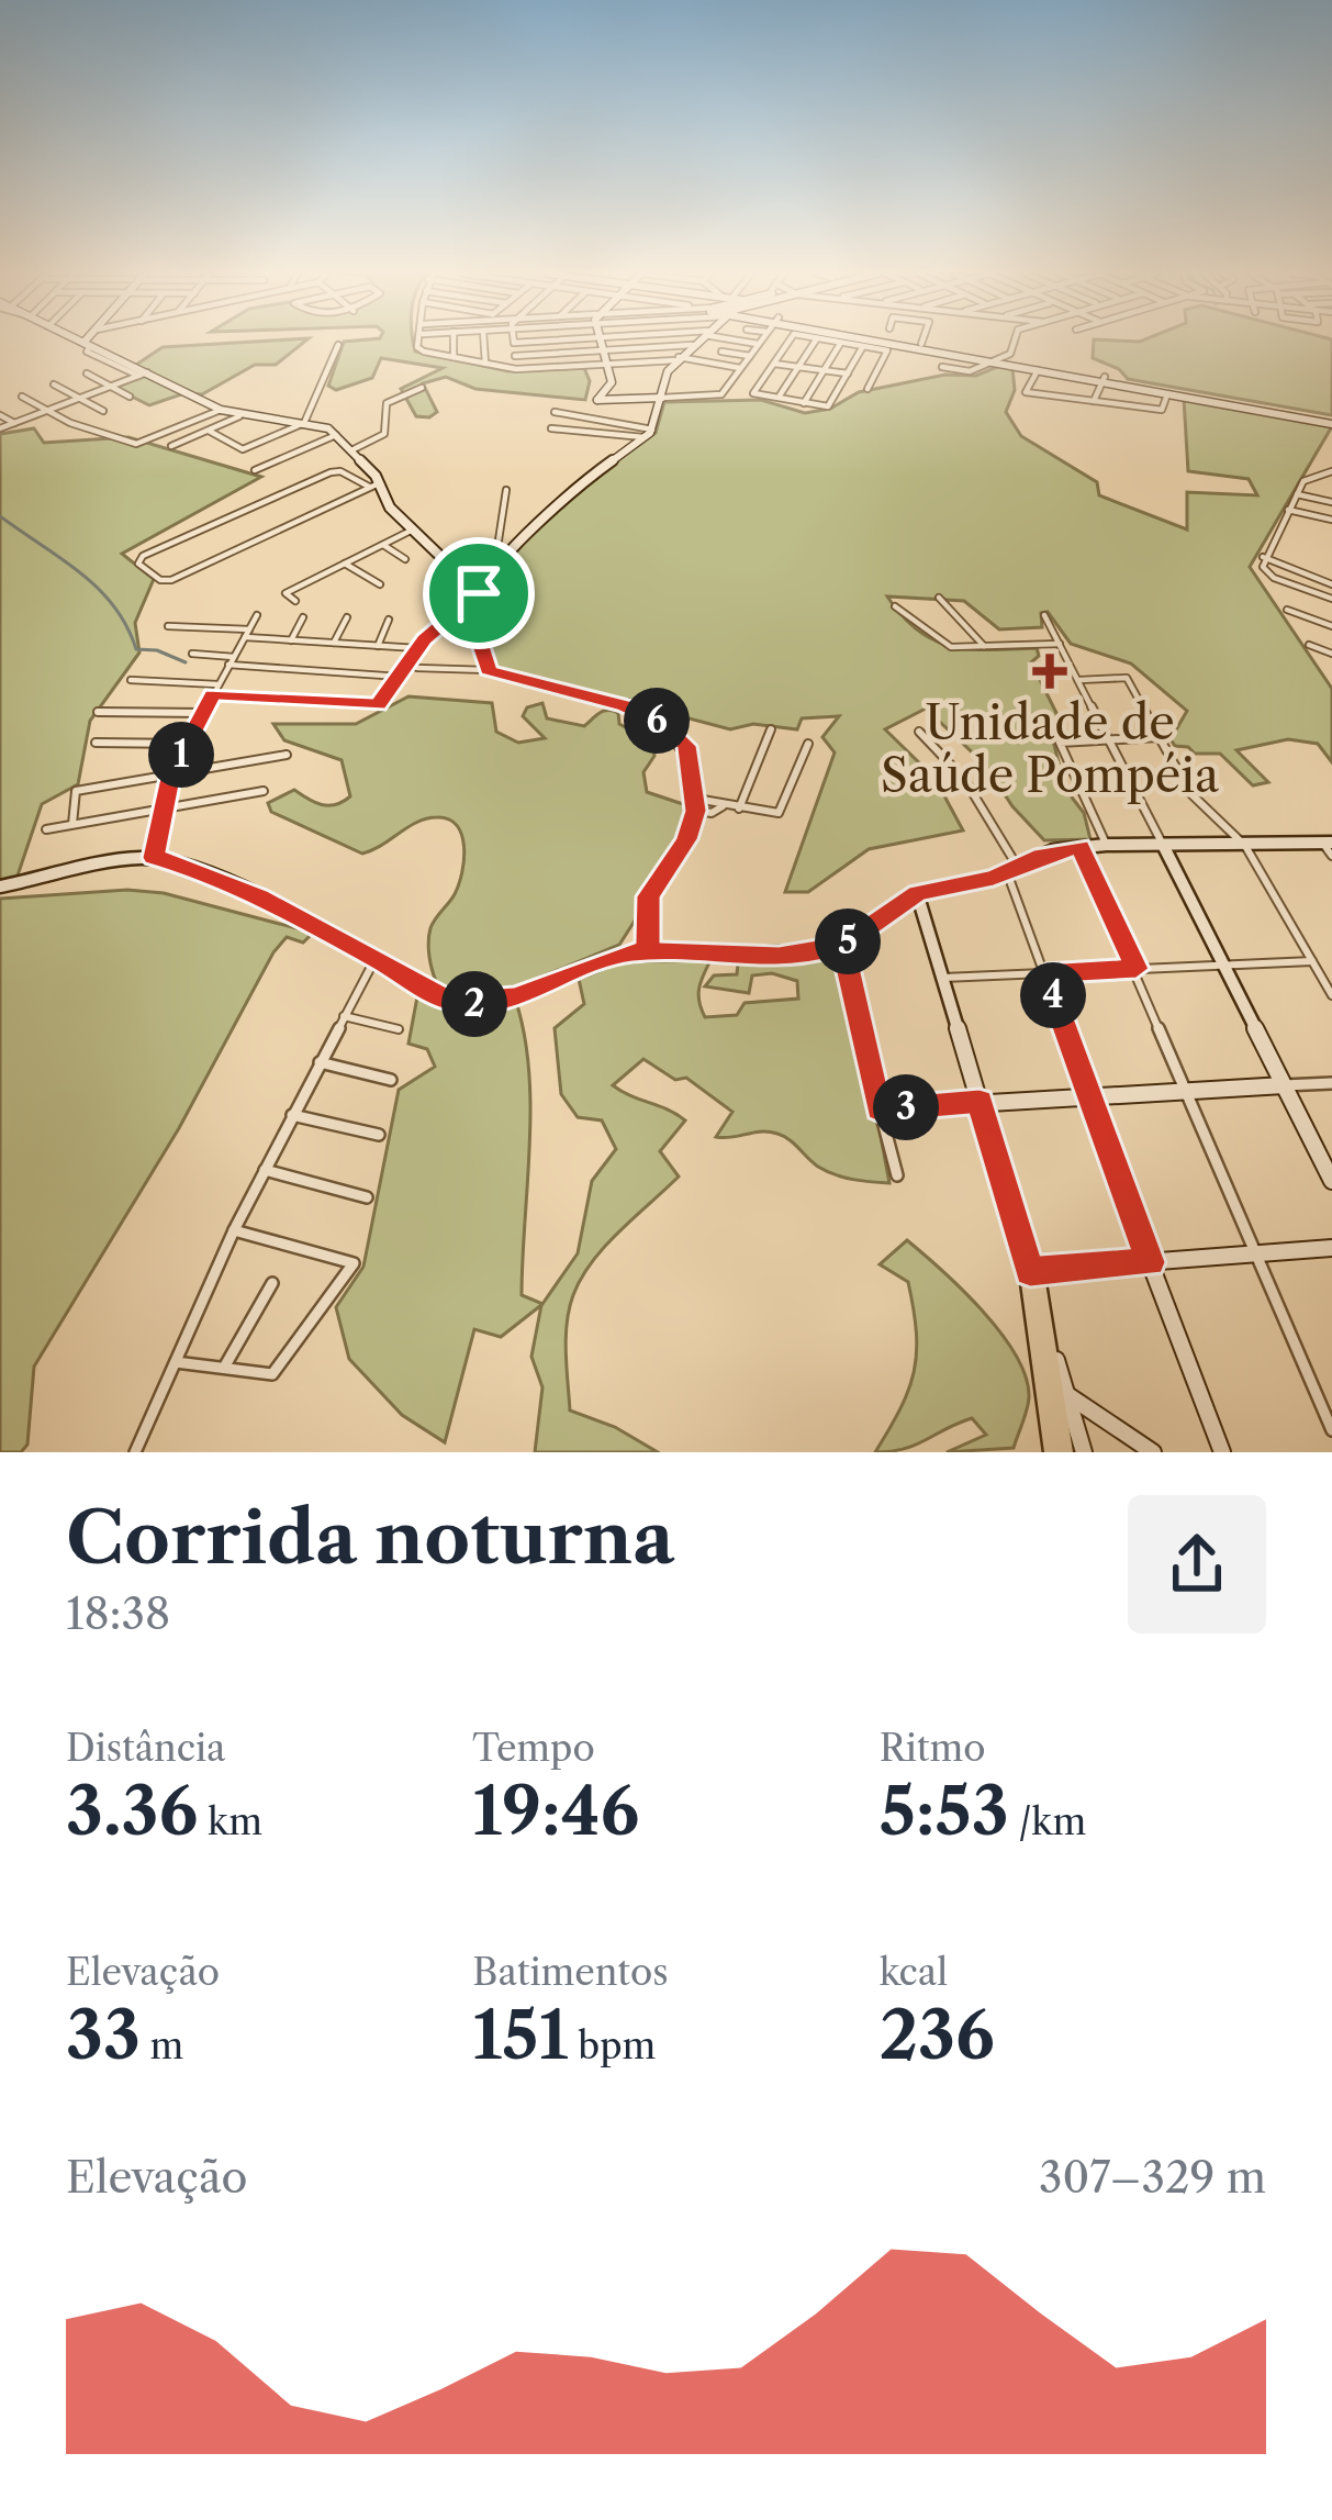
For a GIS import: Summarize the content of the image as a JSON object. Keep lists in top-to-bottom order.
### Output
{
  "places": {
    "health": ["Unidade de Saúde Pompéia"]
  },
  "page": {
    "pins": [
      "6",
      "1",
      "5",
      "4",
      "2",
      "3"
    ],
    "heading": ["Corrida noturna", "18:38"],
    "stats": [
      ["Distância", "3.36 km"],
      ["Tempo", "19:46"],
      ["Ritmo", "5:53 /km"],
      ["Elevação", "33 m"],
      ["Batimentos", "151 bpm"],
      ["kcal", "236"]
    ],
    "chart": ["Elevação", "307–329 m"]
  }
}
